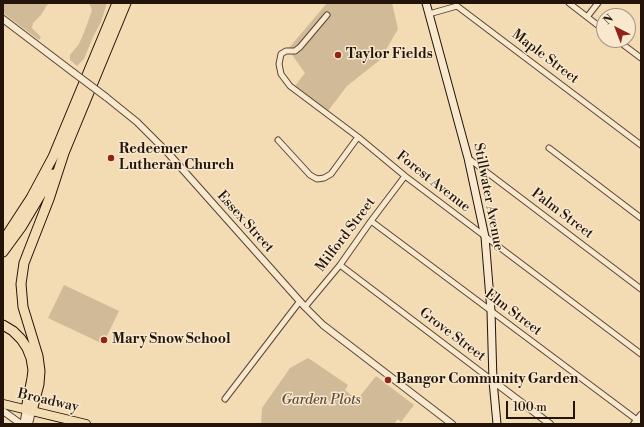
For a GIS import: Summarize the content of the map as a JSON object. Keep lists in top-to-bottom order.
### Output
{
  "streets": {
    "main road": ["Stillwater Avenue", "Broadway"],
    "street": [
      "Maple Street",
      "Forest Avenue",
      "Palm Street",
      "Essex Street",
      "Milford Street",
      "Elm Street",
      "Grove Street"
    ]
  },
  "crossings": [
    ["Maple Street", "Stillwater Avenue"],
    ["Forest Avenue", "Stillwater Avenue"],
    ["Forest Avenue", "Milford Street"],
    ["Stillwater Avenue", "Palm Street"],
    ["Stillwater Avenue", "Elm Street"],
    ["Stillwater Avenue", "Grove Street"],
    ["Essex Street", "Milford Street"],
    ["Milford Street", "Elm Street"],
    ["Milford Street", "Grove Street"]
  ],
  "parks": ["Garden Plots"],
  "places": [
    "Taylor Fields",
    "Redeemer Lutheran Church",
    "Mary Snow School",
    "Bangor Community Garden"
  ],
  "scale_bar": "100 m",
  "north": "top left"
}
